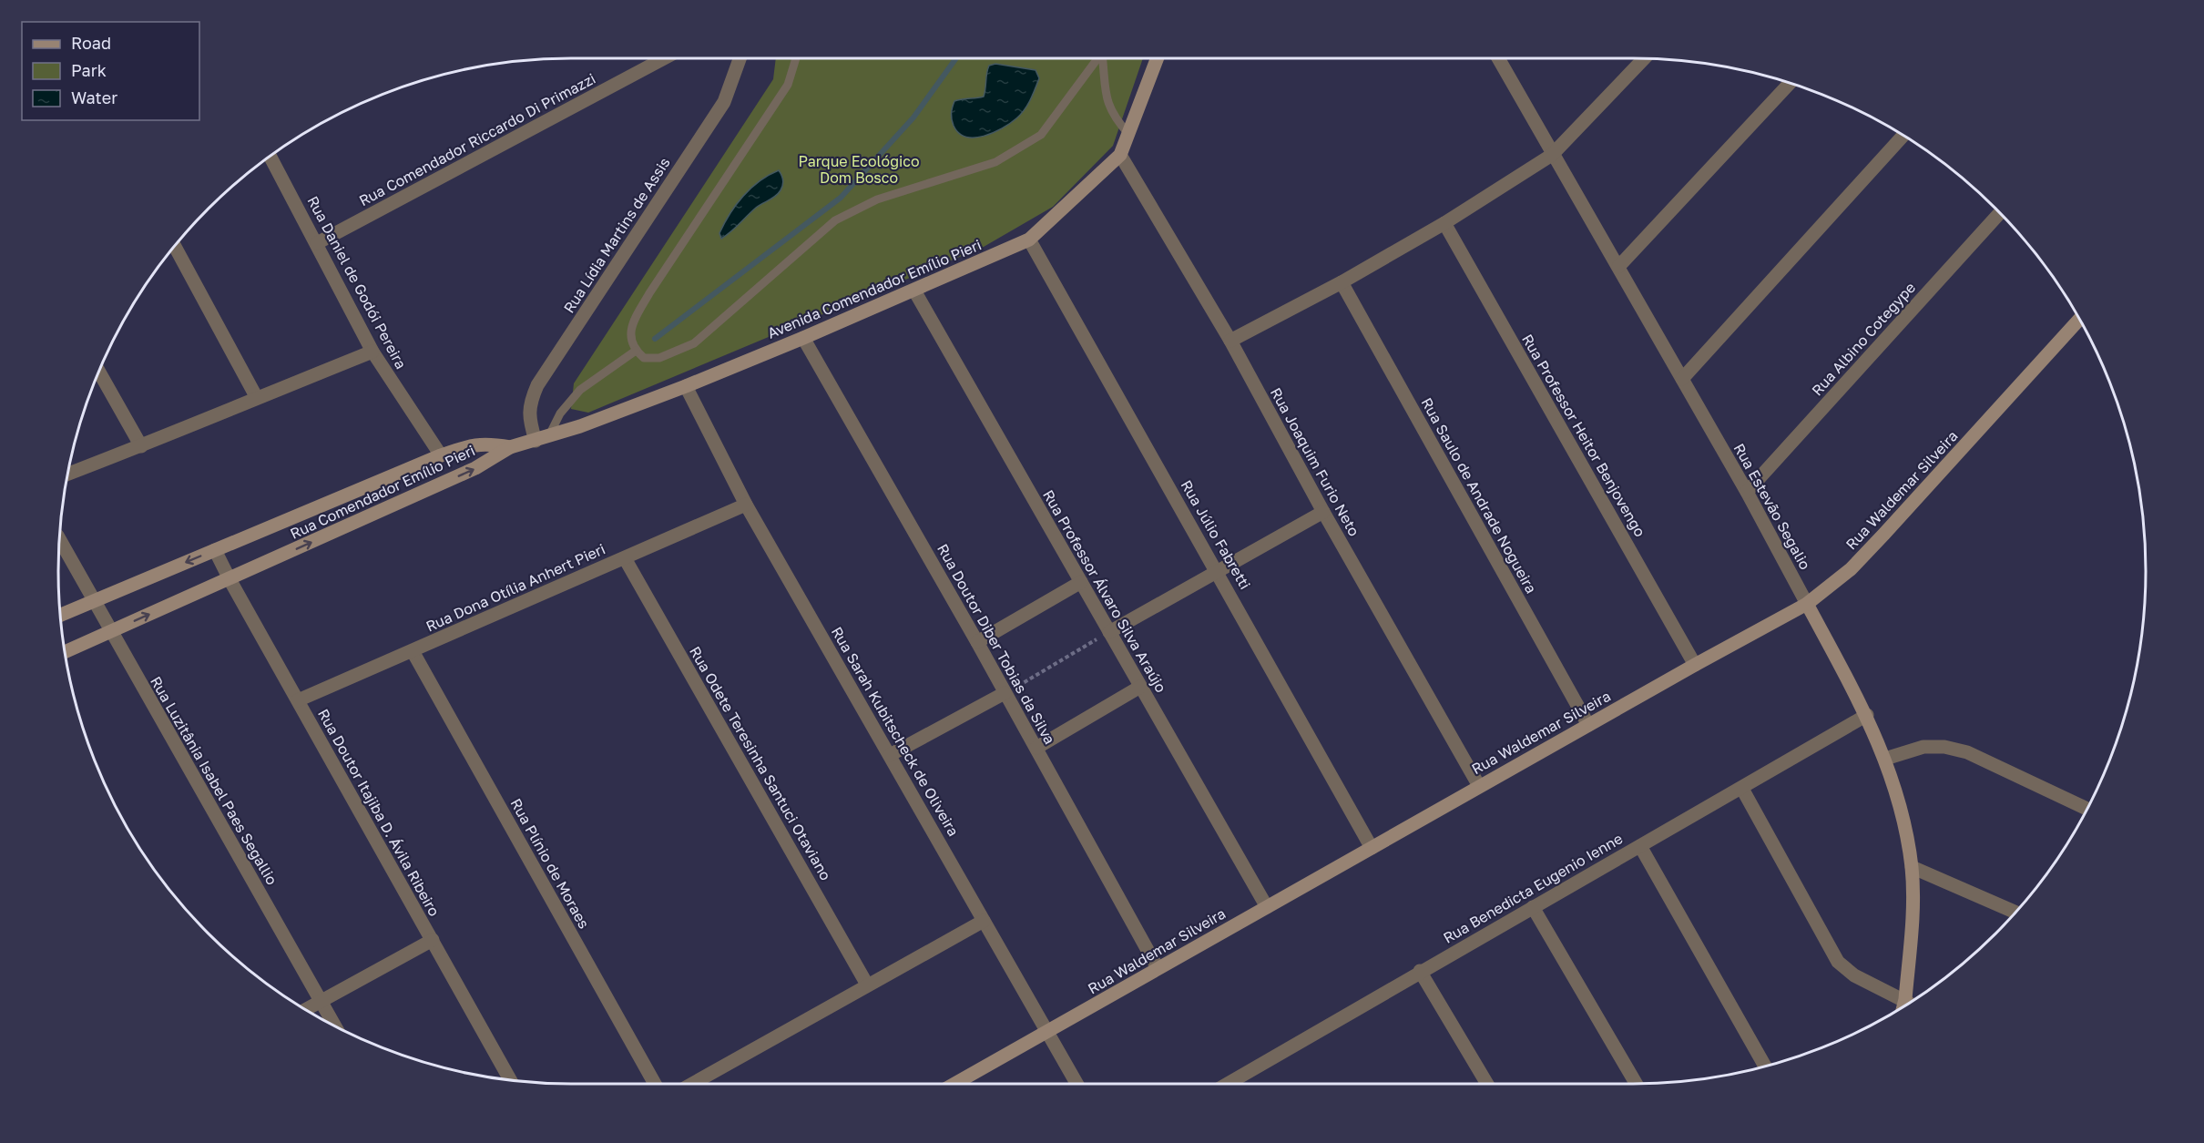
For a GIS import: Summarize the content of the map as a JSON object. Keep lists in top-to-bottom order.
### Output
{
  "streets": {
    "street": [
      "Rua Comendador Riccardo Di Primazzi",
      "Rua Lídia Martins de Assis",
      "Rua Daniel de Godói Pereira",
      "Avenida Comendador Emílio Pieri",
      "Rua Albino Cotegype",
      "Rua Professor Heitor Benjovengo",
      "Rua Joaquim Furio Neto",
      "Rua Waldemar Silveira",
      "Rua Comendador Emílio Pieri",
      "Rua Saulo de Andrade Nogueira",
      "Rua Estevão Segalio",
      "Rua Júlio Fabretti",
      "Rua Dona Otília Anhert Pieri",
      "Rua Professor Álvaro Silva Araújo",
      "Rua Doutor Diber Tobias da Silva",
      "Rua Sarah Kubitscheck de Oliveira",
      "Rua Odete Teresinha Santuci Otaviano",
      "Rua Luzitânia Isabel Paes Segallio",
      "Rua Doutor Itajiba D. Ávila Ribeiro",
      "Rua Plínio de Moraes",
      "Rua Benedicta Eugenio Ienne"
    ]
  },
  "crossings": [
    ["Rua Comendador Riccardo Di Primazzi", "Rua Daniel de Godói Pereira"],
    ["Rua Lídia Martins de Assis", "Avenida Comendador Emílio Pieri"],
    ["Rua Daniel de Godói Pereira", "Rua Comendador Emílio Pieri"],
    ["Avenida Comendador Emílio Pieri", "Rua Joaquim Furio Neto"],
    ["Avenida Comendador Emílio Pieri", "Rua Comendador Emílio Pieri"],
    ["Avenida Comendador Emílio Pieri", "Rua Júlio Fabretti"],
    ["Avenida Comendador Emílio Pieri", "Rua Professor Álvaro Silva Araújo"],
    ["Avenida Comendador Emílio Pieri", "Rua Doutor Diber Tobias da Silva"],
    ["Avenida Comendador Emílio Pieri", "Rua Sarah Kubitscheck de Oliveira"],
    ["Rua Albino Cotegype", "Rua Estevão Segalio"],
    ["Rua Professor Heitor Benjovengo", "Rua Waldemar Silveira"],
    ["Rua Joaquim Furio Neto", "Rua Waldemar Silveira"],
    ["Rua Waldemar Silveira", "Rua Saulo de Andrade Nogueira"],
    ["Rua Waldemar Silveira", "Rua Estevão Segalio"],
    ["Rua Waldemar Silveira", "Rua Júlio Fabretti"],
    ["Rua Waldemar Silveira", "Rua Professor Álvaro Silva Araújo"],
    ["Rua Waldemar Silveira", "Rua Doutor Diber Tobias da Silva"],
    ["Rua Waldemar Silveira", "Rua Sarah Kubitscheck de Oliveira"],
    ["Rua Comendador Emílio Pieri", "Rua Luzitânia Isabel Paes Segallio"],
    ["Rua Comendador Emílio Pieri", "Rua Doutor Itajiba D. Ávila Ribeiro"],
    ["Rua Estevão Segalio", "Rua Benedicta Eugenio Ienne"],
    ["Rua Dona Otília Anhert Pieri", "Rua Sarah Kubitscheck de Oliveira"],
    ["Rua Dona Otília Anhert Pieri", "Rua Odete Teresinha Santuci Otaviano"],
    ["Rua Dona Otília Anhert Pieri", "Rua Doutor Itajiba D. Ávila Ribeiro"],
    ["Rua Dona Otília Anhert Pieri", "Rua Plínio de Moraes"]
  ],
  "parks": ["Parque Ecológico Dom Bosco"],
  "legend": ["Road", "Park", "Water"]
}
